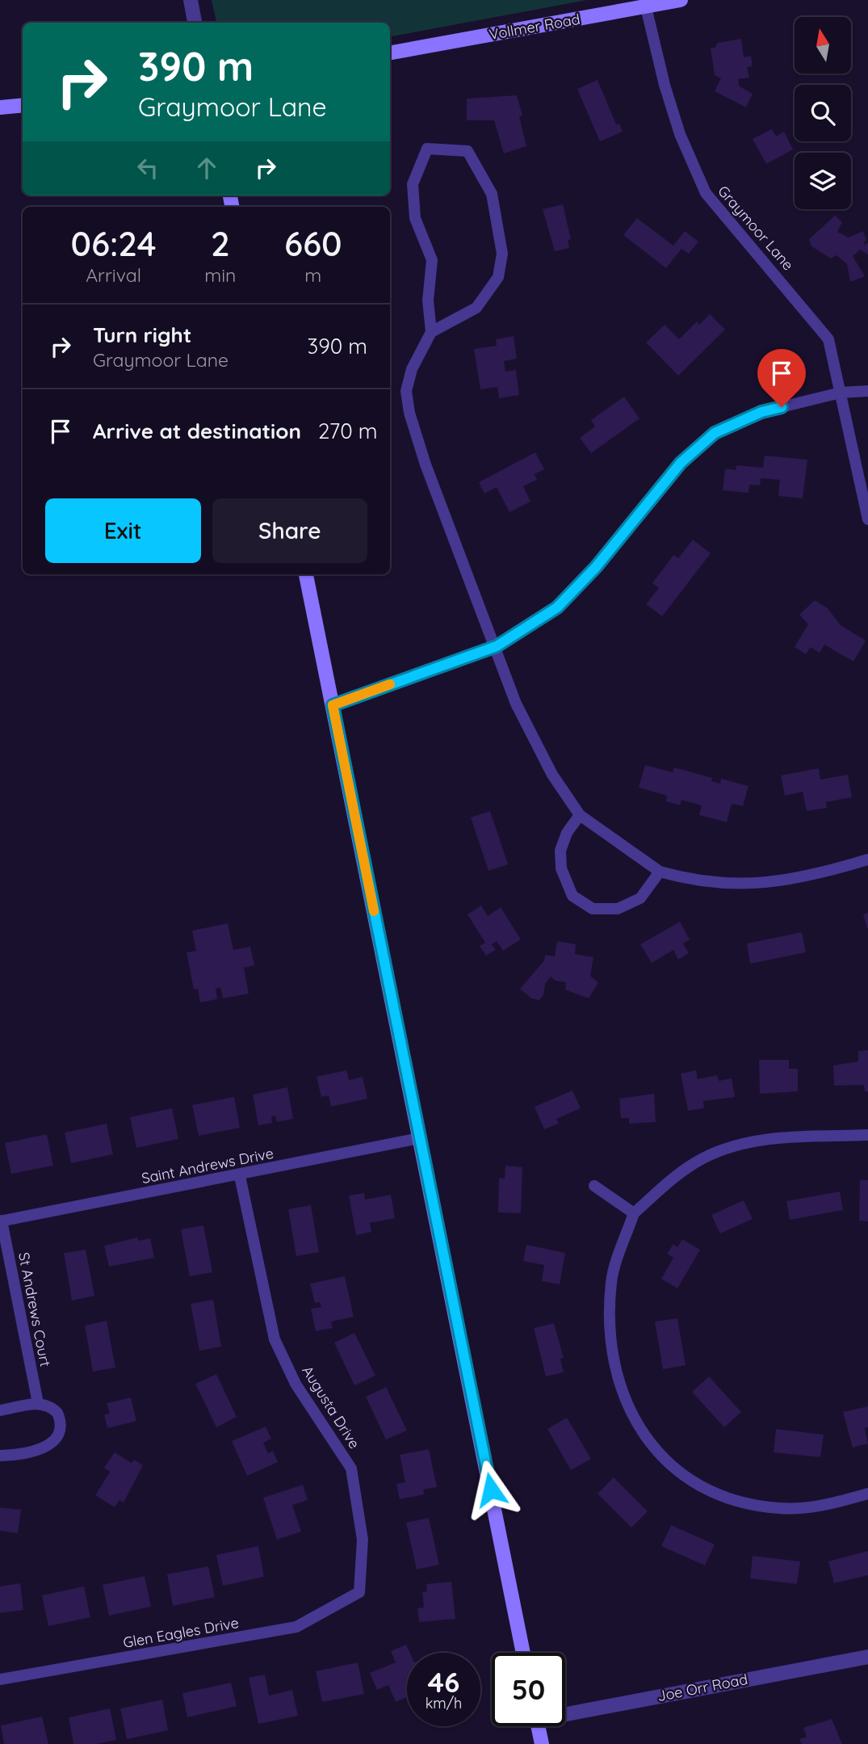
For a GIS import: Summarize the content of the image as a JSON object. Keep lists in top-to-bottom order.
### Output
{
  "streets": {
    "main road": ["Vollmer Road"],
    "street": [
      "Graymoor Lane",
      "Saint Andrews Drive",
      "St Andrews Court",
      "Augusta Drive",
      "Glen Eagles Drive",
      "Joe Orr Road"
    ]
  },
  "crossings": [
    ["Vollmer Road", "Graymoor Lane"],
    ["Saint Andrews Drive", "St Andrews Court"],
    ["Saint Andrews Drive", "Augusta Drive"],
    ["Augusta Drive", "Glen Eagles Drive"]
  ],
  "north": "top",
  "page": {
    "turn": ["390 m", "Graymoor Lane"],
    "eta": [
      "06:24",
      "Arrival",
      "2",
      "min",
      "660",
      "m"
    ],
    "list": [
      {
        "name": "Turn right",
        "note": "Graymoor Lane",
        "value": "390 m"
      },
      {
        "name": "Arrive at destination",
        "value": "270 m"
      }
    ],
    "buttons": ["Exit", "Share"],
    "speed": "46 km/h",
    "limit": "50"
  }
}
